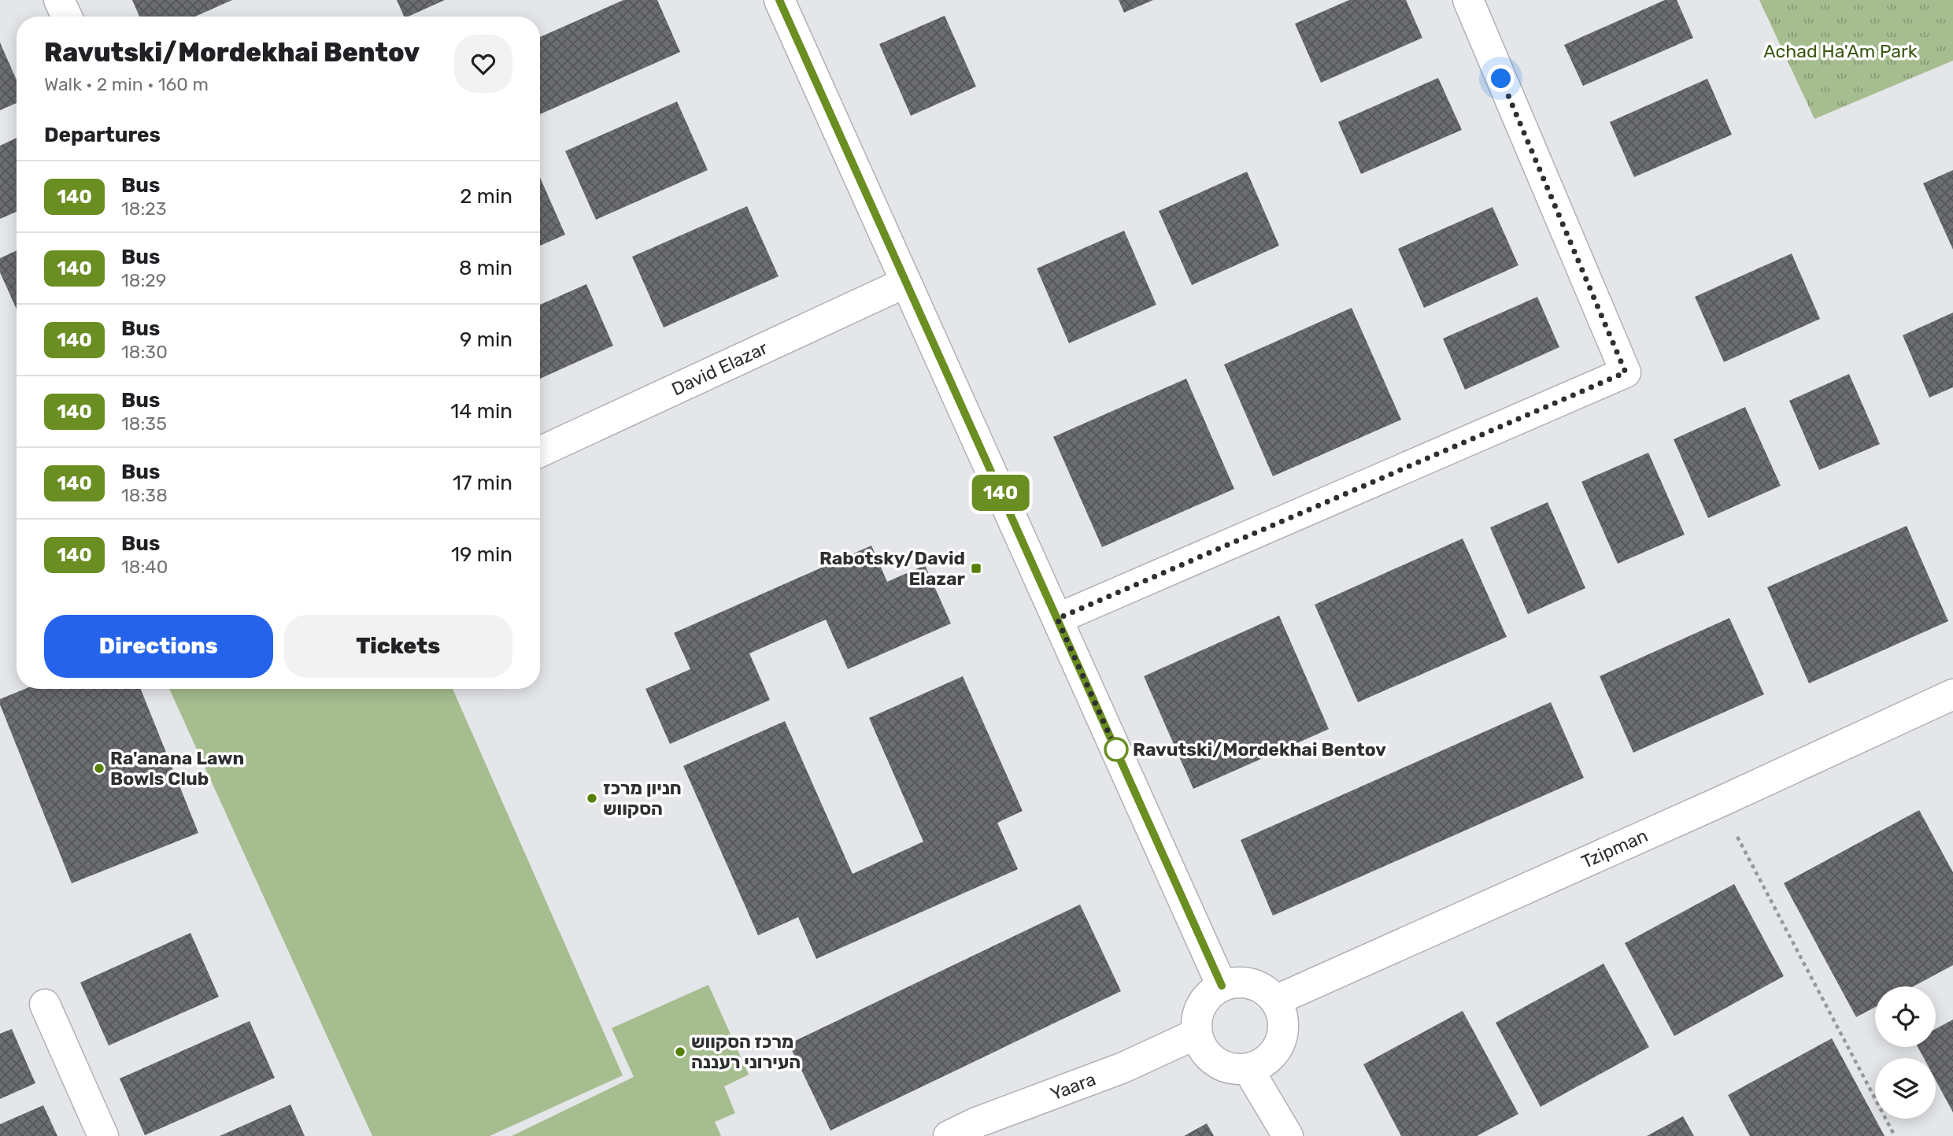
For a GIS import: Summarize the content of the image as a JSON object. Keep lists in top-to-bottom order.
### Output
{
  "streets": {
    "street": ["David Elazar", "Tzipman", "Yaara"]
  },
  "crossings": [
    ["Tzipman", "Yaara"]
  ],
  "parks": ["Achad Ha'Am Park"],
  "places": {
    "transit": ["Rabotsky/David Elazar"],
    "other": [
      "Ravutski/Mordekhai Bentov",
      "Ra'anana Lawn Bowls Club",
      "חניון מרכז הסקווש",
      "מרכז הסקווש העירוני רעננה"
    ]
  },
  "lines": ["bus line 140"],
  "page": {
    "on_map": "140",
    "heading": [
      ["Ravutski/Mordekhai Bentov", "Walk · 2 min · 160 m"],
      "Departures"
    ],
    "list": [
      {
        "mark": "140",
        "name": "Bus",
        "note": "18:23",
        "value": "2 min"
      },
      {
        "mark": "140",
        "name": "Bus",
        "note": "18:29",
        "value": "8 min"
      },
      {
        "mark": "140",
        "name": "Bus",
        "note": "18:30",
        "value": "9 min"
      },
      {
        "mark": "140",
        "name": "Bus",
        "note": "18:35",
        "value": "14 min"
      },
      {
        "mark": "140",
        "name": "Bus",
        "note": "18:38",
        "value": "17 min"
      },
      {
        "mark": "140",
        "name": "Bus",
        "note": "18:40",
        "value": "19 min"
      }
    ],
    "buttons": ["Directions", "Tickets"]
  }
}
